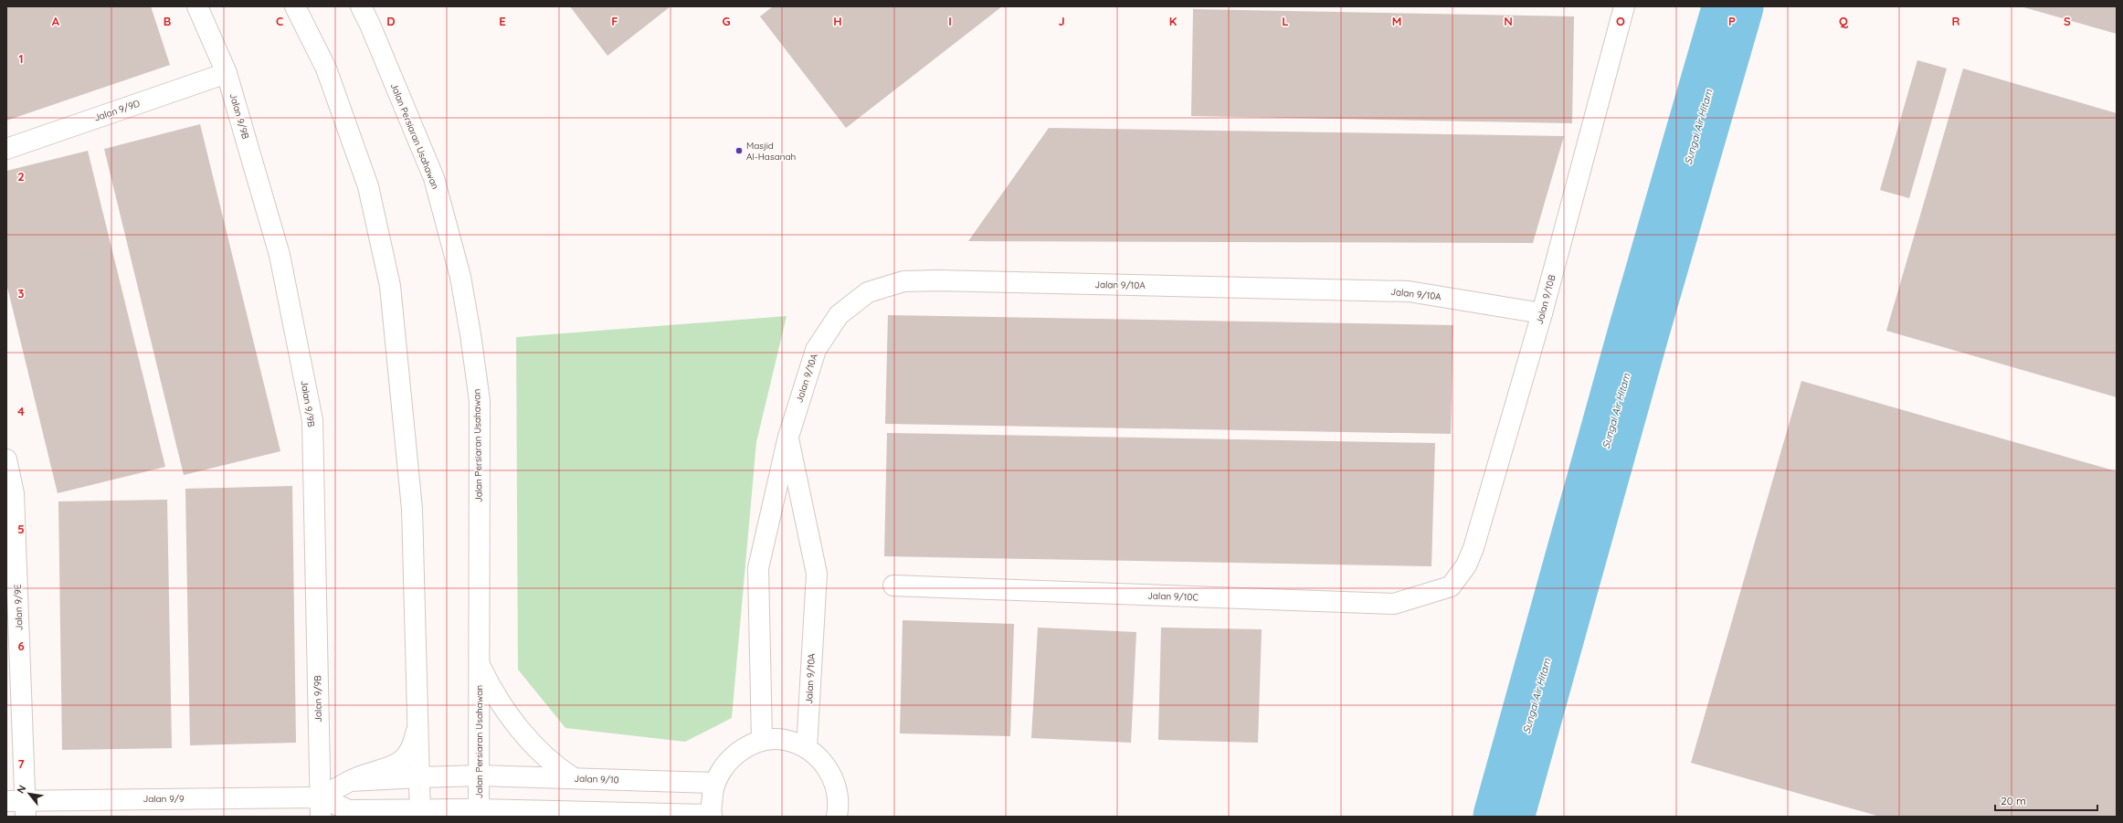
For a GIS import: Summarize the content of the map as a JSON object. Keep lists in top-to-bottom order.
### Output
{
  "streets": {
    "street": [
      "Jalan 9/9D",
      "Jalan 9/9B",
      "Jalan Persiaran Usahawan",
      "Jalan 9/10A",
      "Jalan 9/10B",
      "Jalan 9/10C",
      "Jalan 9/9E",
      "Jalan 9/10",
      "Jalan 9/9"
    ]
  },
  "crossings": [
    ["Jalan 9/9D", "Jalan 9/9B"],
    ["Jalan 9/9B", "Jalan 9/9"],
    ["Jalan Persiaran Usahawan", "Jalan 9/10"],
    ["Jalan Persiaran Usahawan", "Jalan 9/9"],
    ["Jalan 9/10A", "Jalan 9/10B"],
    ["Jalan 9/10B", "Jalan 9/10C"],
    ["Jalan 9/9E", "Jalan 9/9"],
    ["Jalan 9/10", "Jalan 9/9"]
  ],
  "water": ["Sungai Air Hitam"],
  "places": ["Masjid Al-Hasanah"],
  "scale_bar": "20 m",
  "north": "top left",
  "grid": {
    "columns": [
      "A",
      "B",
      "C",
      "D",
      "E",
      "F",
      "G",
      "H",
      "I",
      "J",
      "K",
      "L",
      "M",
      "N",
      "O",
      "P",
      "Q",
      "R",
      "S"
    ],
    "rows": [
      "1",
      "2",
      "3",
      "4",
      "5",
      "6",
      "7"
    ]
  }
}
